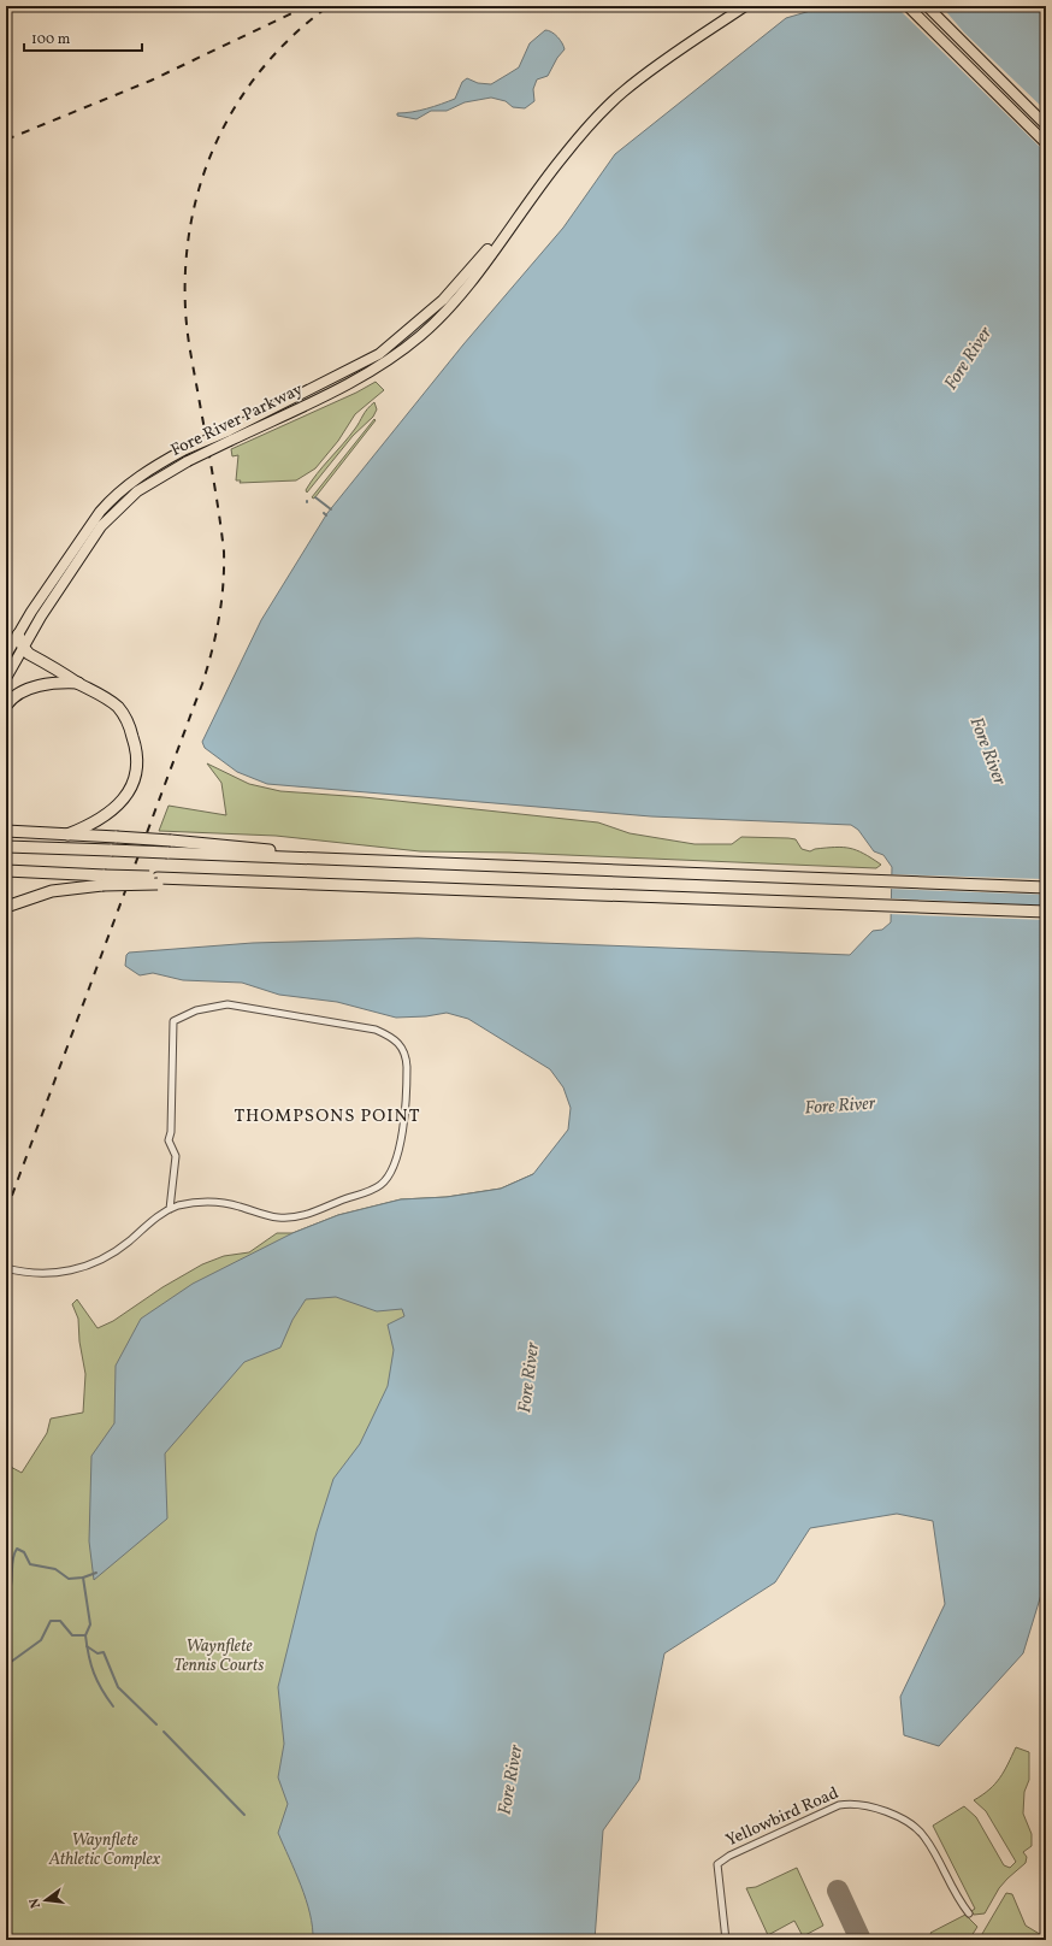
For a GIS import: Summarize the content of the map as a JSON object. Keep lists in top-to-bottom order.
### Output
{
  "streets": {
    "main road": ["Fore River Parkway"],
    "street": ["Yellowbird Road"]
  },
  "districts": ["THOMPSONS POINT"],
  "water": ["Fore River"],
  "parks": ["Waynflete Tennis Courts", "Waynflete Athletic Complex"],
  "scale_bar": "100 m",
  "north": "left"
}
